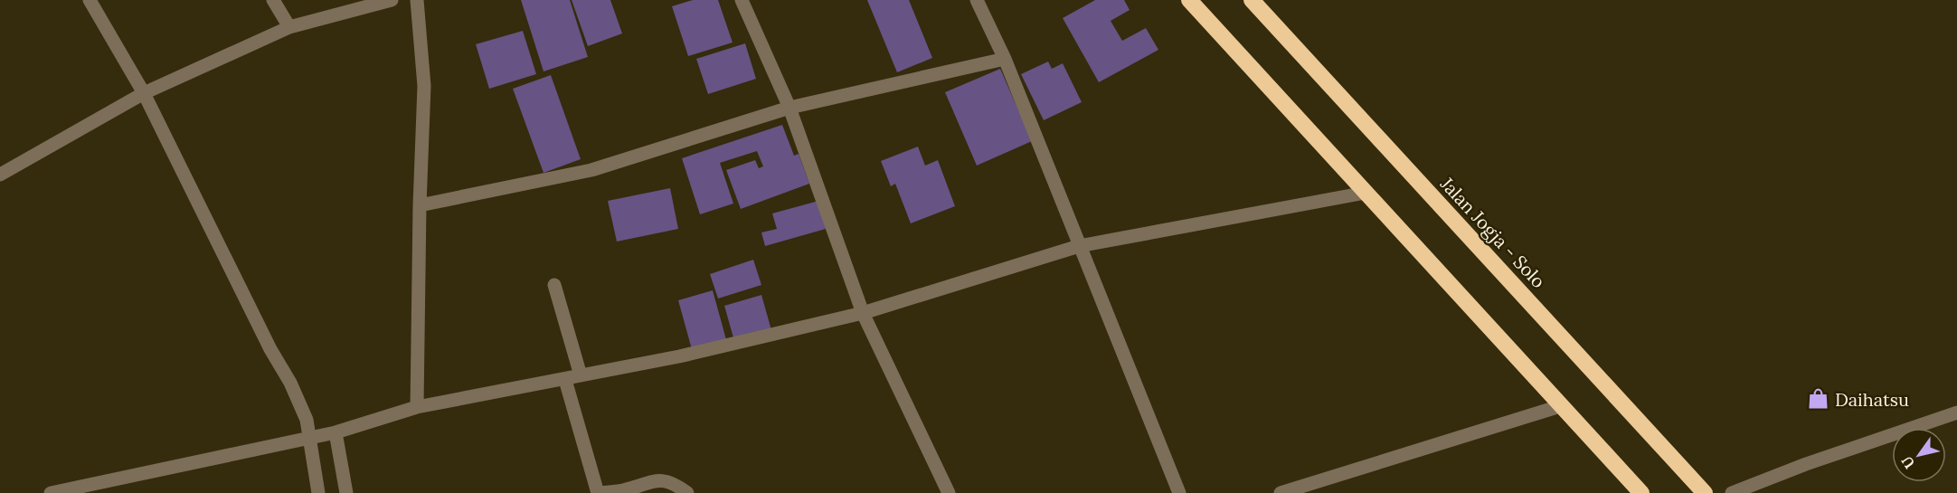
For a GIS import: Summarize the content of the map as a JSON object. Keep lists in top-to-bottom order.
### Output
{
  "streets": {
    "highway": ["Jalan Jogja - Solo"]
  },
  "places": {
    "shop": ["Daihatsu"]
  },
  "north": "bottom left"
}
